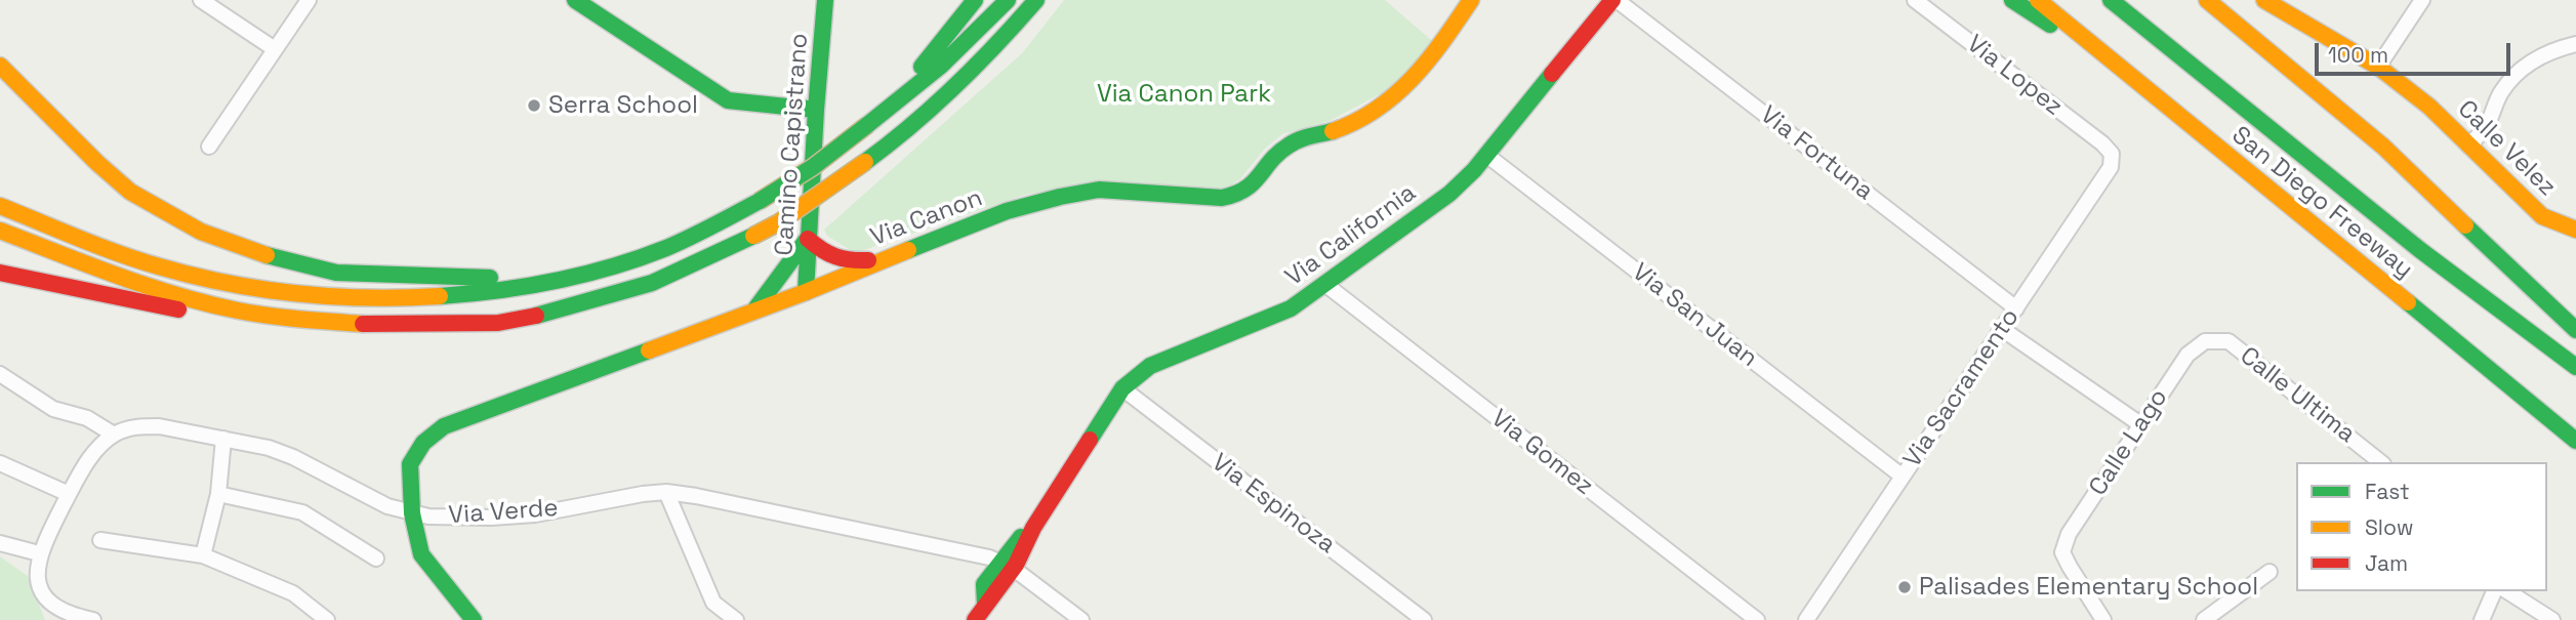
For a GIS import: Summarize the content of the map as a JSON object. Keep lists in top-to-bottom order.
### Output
{
  "streets": {
    "main road": [
      "Camino Capistrano",
      "Calle Velez",
      "San Diego Freeway",
      "Via Canon",
      "Via California"
    ],
    "street": [
      "Via Lopez",
      "Via Fortuna",
      "Via San Juan",
      "Via Sacramento",
      "Calle Ultima",
      "Calle Lago",
      "Via Gomez",
      "Via Espinoza",
      "Via Verde"
    ]
  },
  "crossings": [
    ["Via Lopez", "Via Sacramento"],
    ["Camino Capistrano", "Via Canon"],
    ["Via Fortuna", "Via California"],
    ["Via Fortuna", "Via Sacramento"],
    ["Via Canon", "Via Verde"],
    ["Via California", "Via San Juan"],
    ["Via California", "Via Gomez"],
    ["Via California", "Via Espinoza"],
    ["Via California", "Via Verde"],
    ["Via San Juan", "Via Sacramento"],
    ["Calle Ultima", "Calle Lago"]
  ],
  "parks": ["Via Canon Park"],
  "places": ["Serra School", "Palisades Elementary School"],
  "legend": ["Fast", "Slow", "Jam"],
  "scale_bar": "100 m"
}
